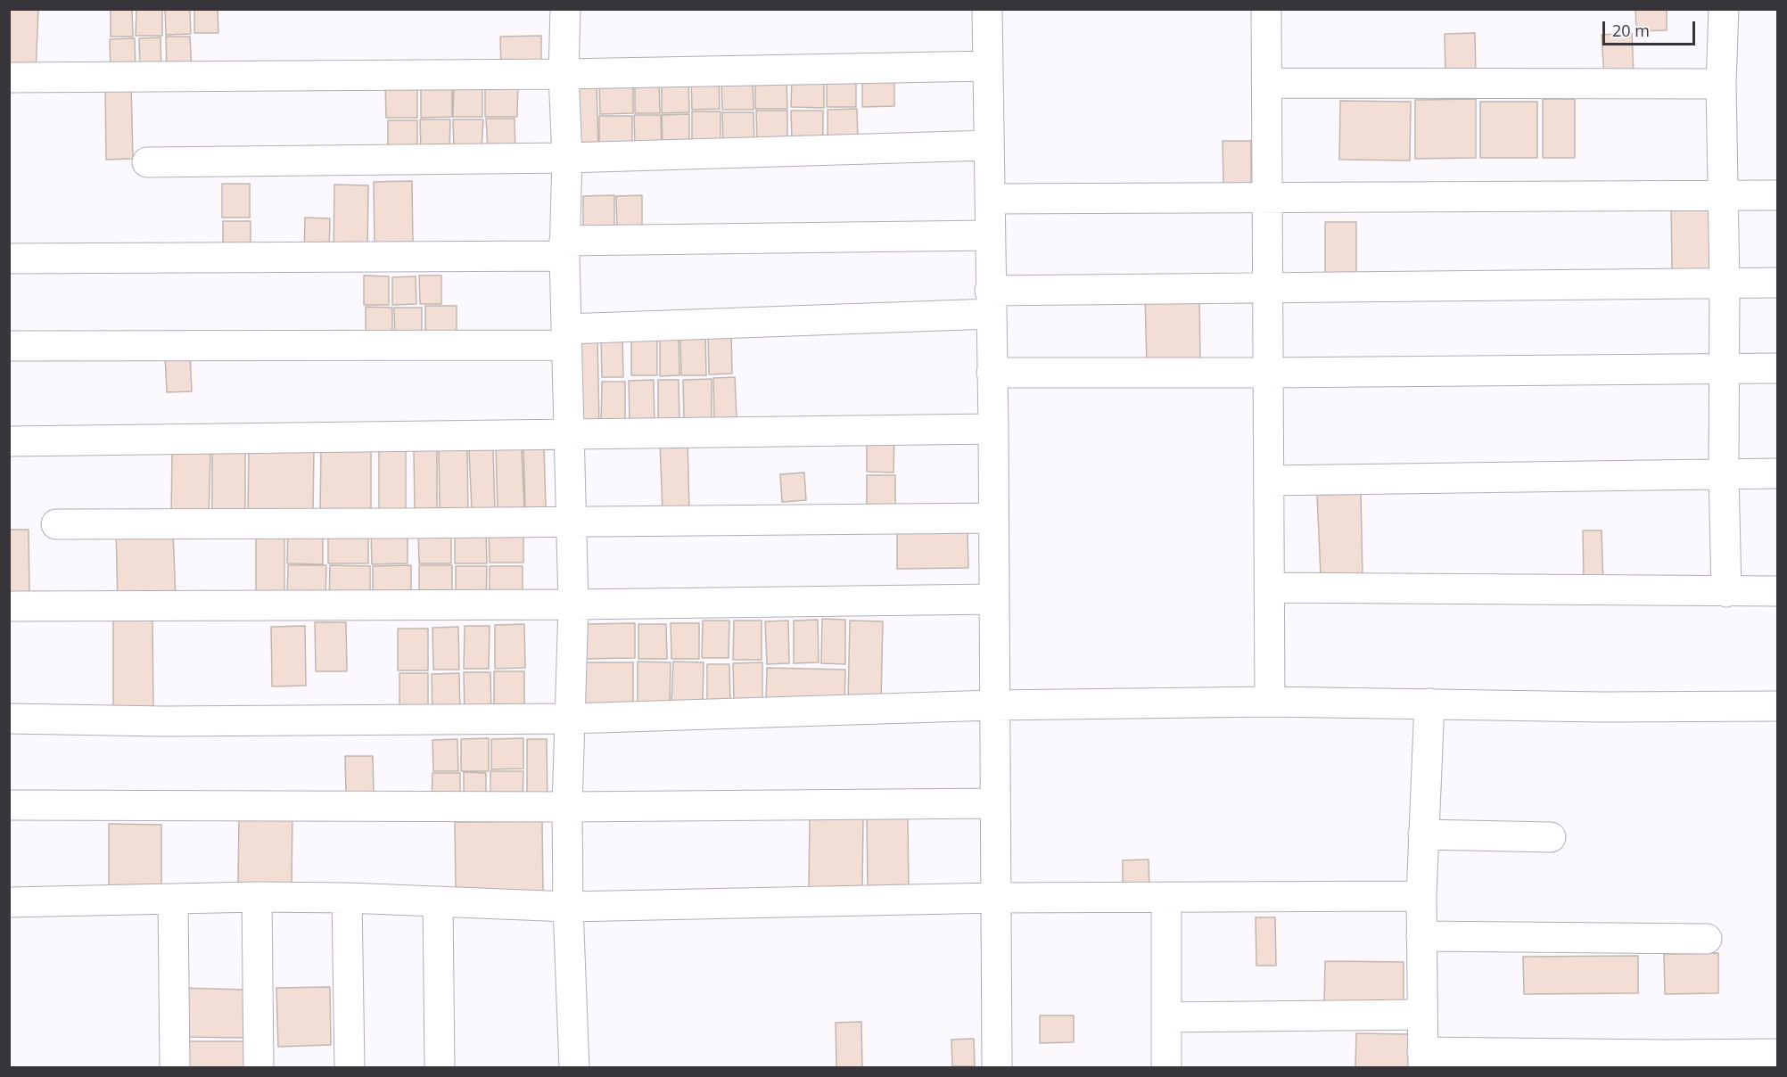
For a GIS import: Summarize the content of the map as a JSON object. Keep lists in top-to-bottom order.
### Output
{
  "scale_bar": "20 m"
}
